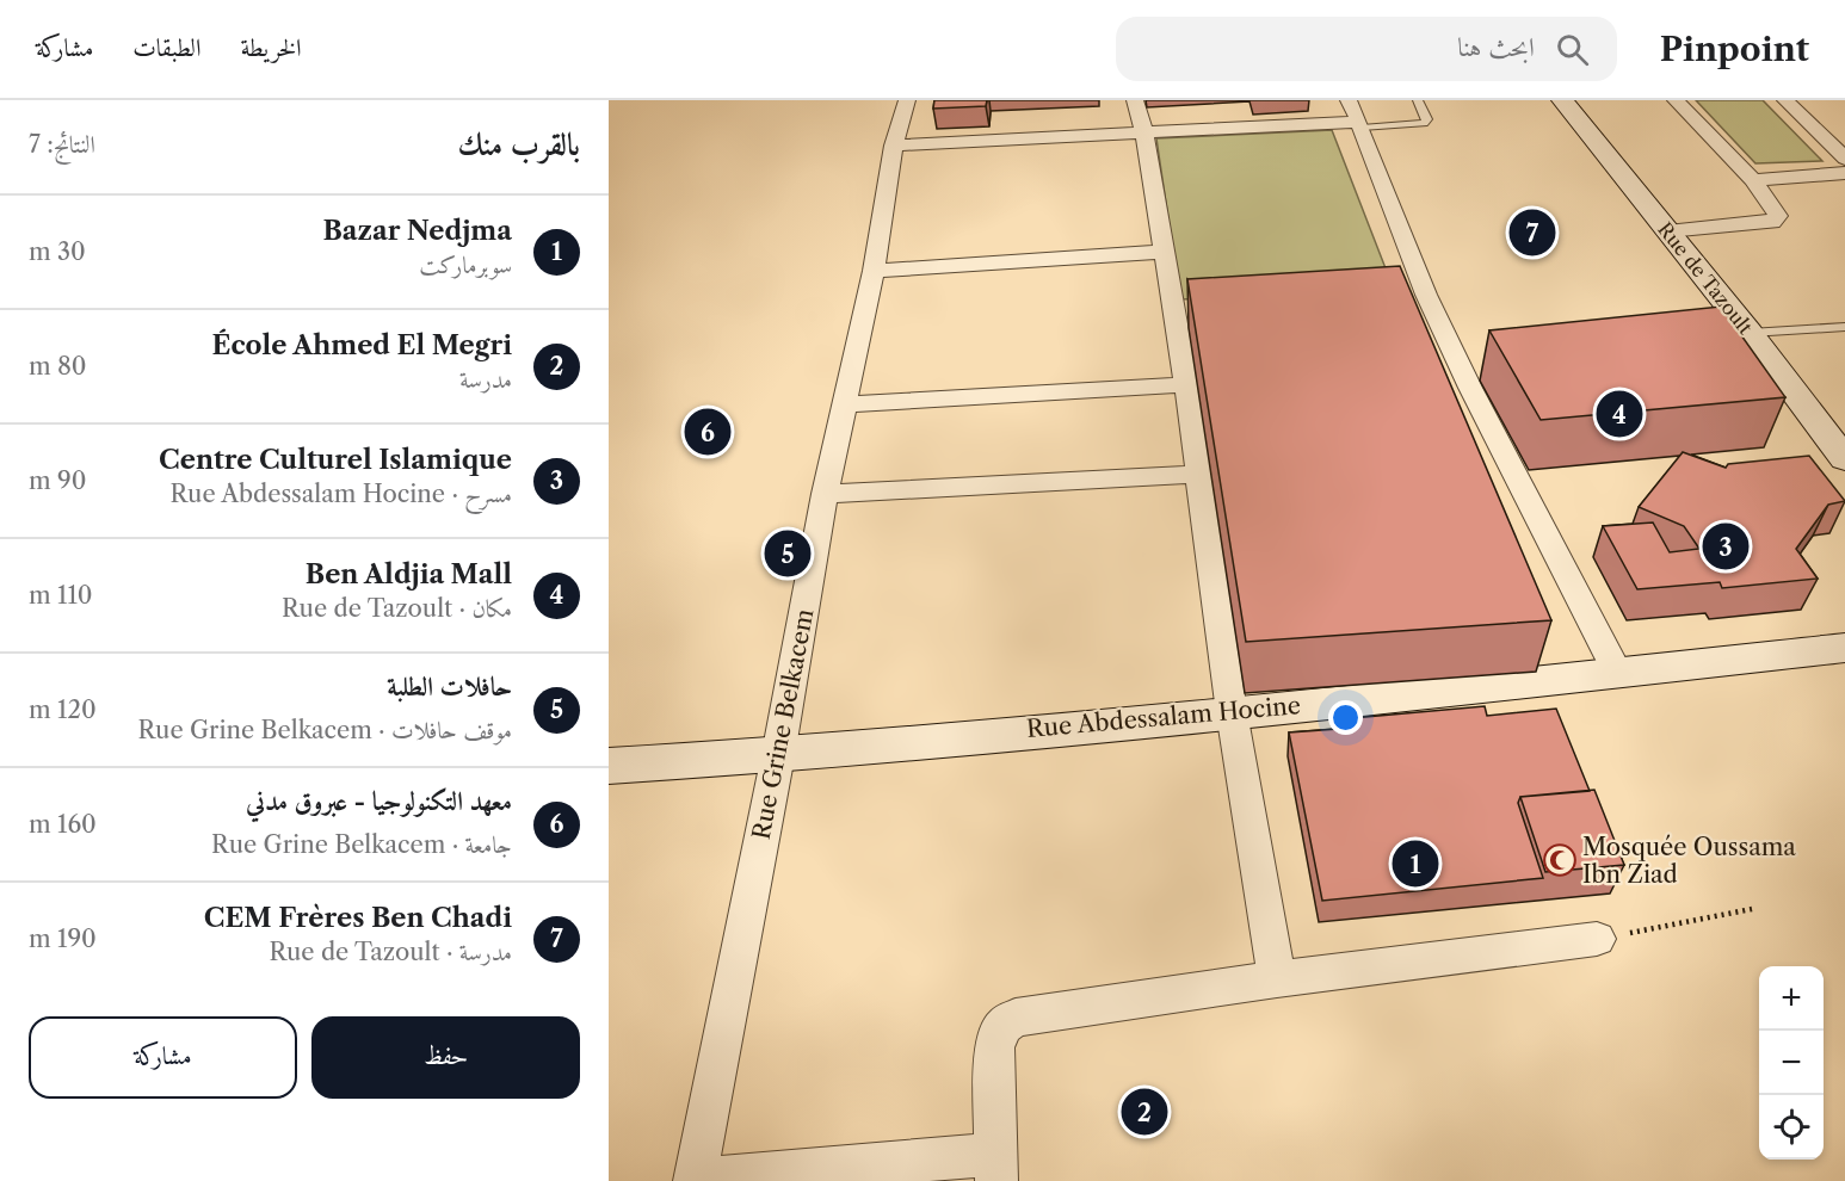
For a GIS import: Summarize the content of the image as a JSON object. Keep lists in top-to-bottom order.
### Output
{
  "streets": {
    "main road": ["Rue de Tazoult", "Rue Abdessalam Hocine"],
    "street": ["Rue Grine Belkacem"]
  },
  "crossings": [
    ["Rue Abdessalam Hocine", "Rue Grine Belkacem"]
  ],
  "places": {
    "mosque": ["Mosquée Oussama Ibn Ziad"]
  },
  "page": {
    "header": "Pinpoint",
    "search": "ابحث هنا",
    "nav": ["الخريطة", "الطبقات", "مشاركة"],
    "heading": ["بالقرب منك", "النتائج: 7"],
    "list": [
      {
        "mark": "1",
        "name": "Bazar Nedjma",
        "note": "سوبرماركت",
        "value": "30 m"
      },
      {
        "mark": "2",
        "name": "École Ahmed El Megri",
        "note": "مدرسة",
        "value": "80 m"
      },
      {
        "mark": "3",
        "name": "Centre Culturel Islamique",
        "note": "مسرح · Rue Abdessalam Hocine",
        "value": "90 m"
      },
      {
        "mark": "4",
        "name": "Ben Aldjia Mall",
        "note": "مكان · Rue de Tazoult",
        "value": "110 m"
      },
      {
        "mark": "5",
        "name": "حافلات الطلبة",
        "note": "موقف حافلات · Rue Grine Belkacem",
        "value": "120 m"
      },
      {
        "mark": "6",
        "name": "معهد التكنولوجيا - عبروق مدني",
        "note": "جامعة · Rue Grine Belkacem",
        "value": "160 m"
      },
      {
        "mark": "7",
        "name": "CEM Frères Ben Chadi",
        "note": "مدرسة · Rue de Tazoult",
        "value": "190 m"
      }
    ],
    "pins": [
      "7",
      "4",
      "6",
      "3",
      "5",
      "1",
      "2"
    ],
    "map_buttons": ["+", "−"],
    "buttons": ["حفظ", "مشاركة"]
  }
}
